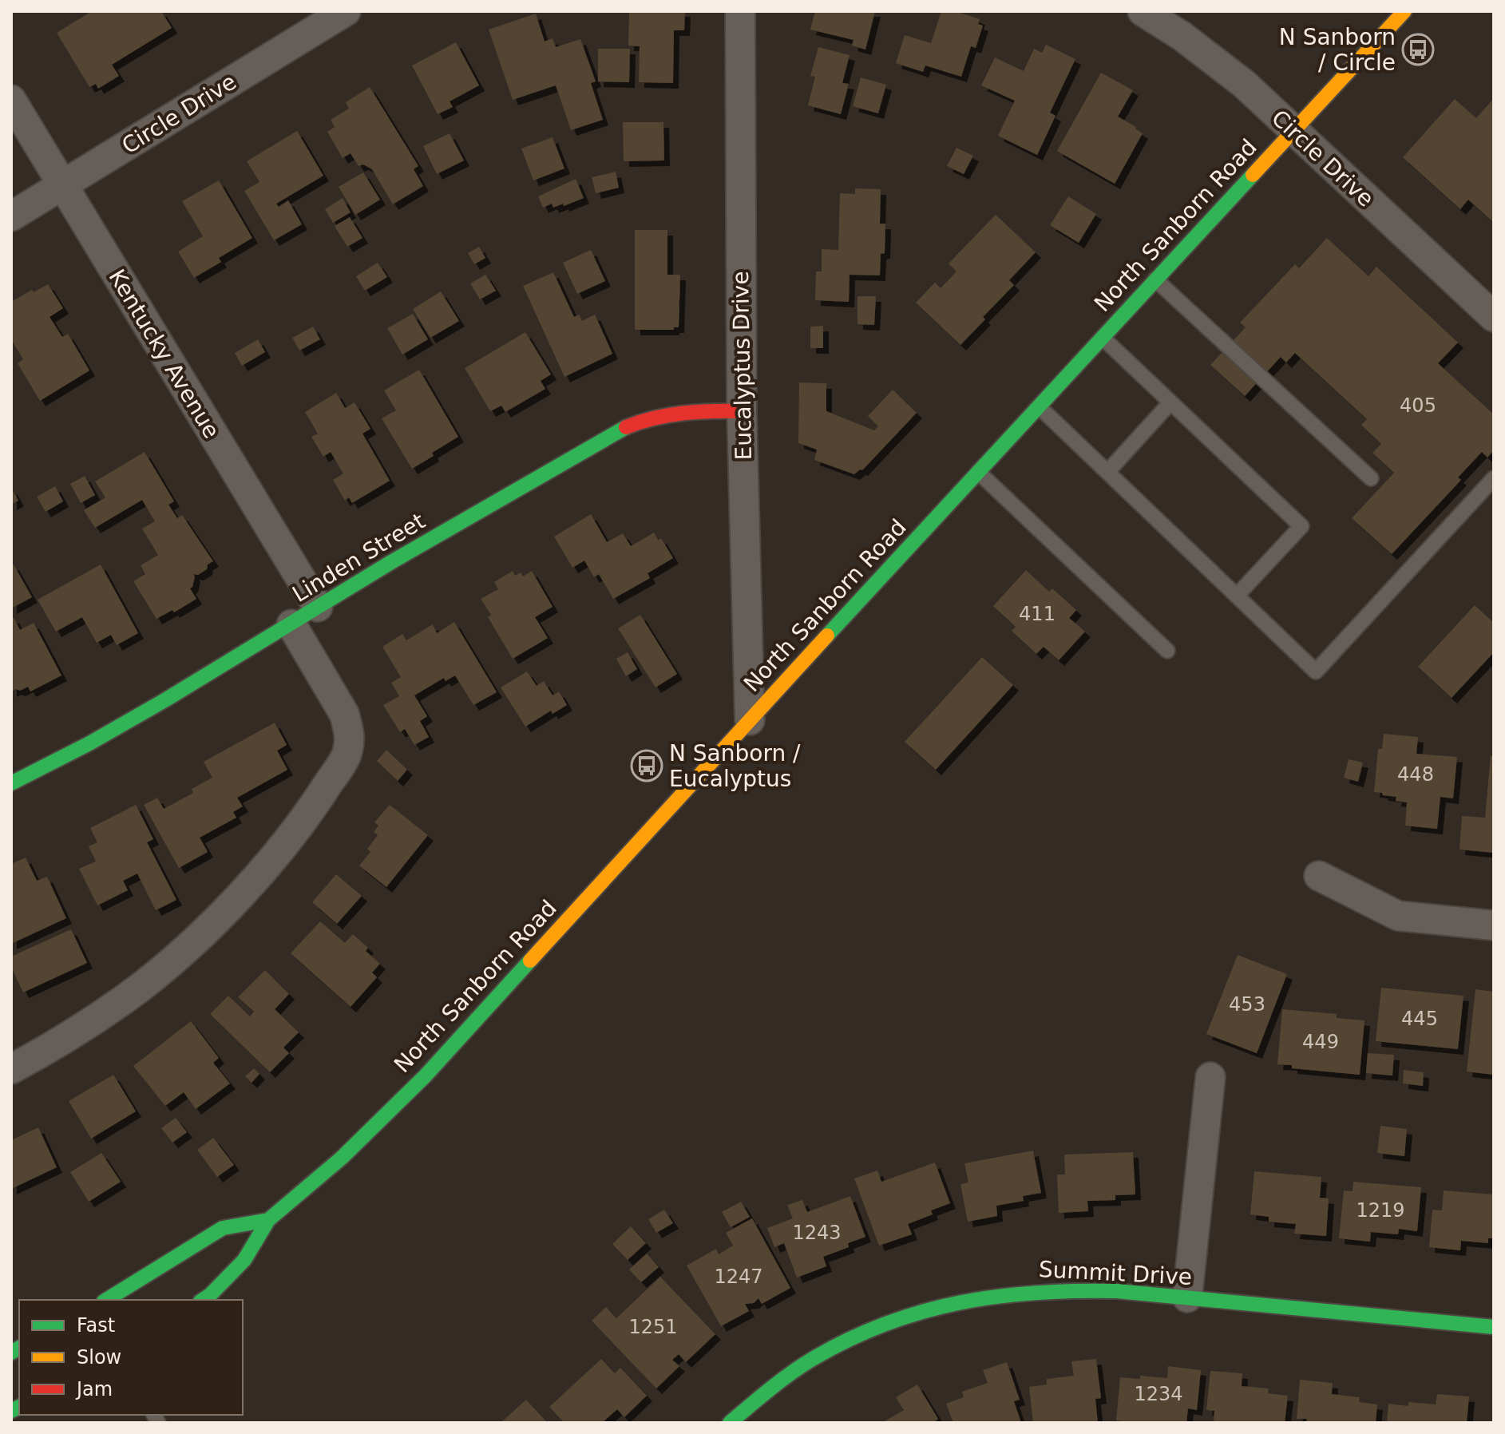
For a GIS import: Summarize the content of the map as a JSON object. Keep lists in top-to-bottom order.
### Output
{
  "streets": {
    "main road": ["North Sanborn Road", "Linden Street", "Summit Drive"],
    "street": ["Circle Drive", "Kentucky Avenue", "Eucalyptus Drive"]
  },
  "crossings": [
    ["Circle Drive", "North Sanborn Road"],
    ["Circle Drive", "Kentucky Avenue"],
    ["North Sanborn Road", "Eucalyptus Drive"],
    ["Kentucky Avenue", "Linden Street"],
    ["Eucalyptus Drive", "Linden Street"]
  ],
  "places": {
    "bus stop": ["N Sanborn / Circle", "N Sanborn / Eucalyptus"]
  },
  "house_numbers": [
    "405",
    "411",
    "448",
    "453",
    "445",
    "449",
    "1219",
    "1243",
    "1247",
    "1251",
    "1234"
  ],
  "legend": ["Fast", "Slow", "Jam"]
}
